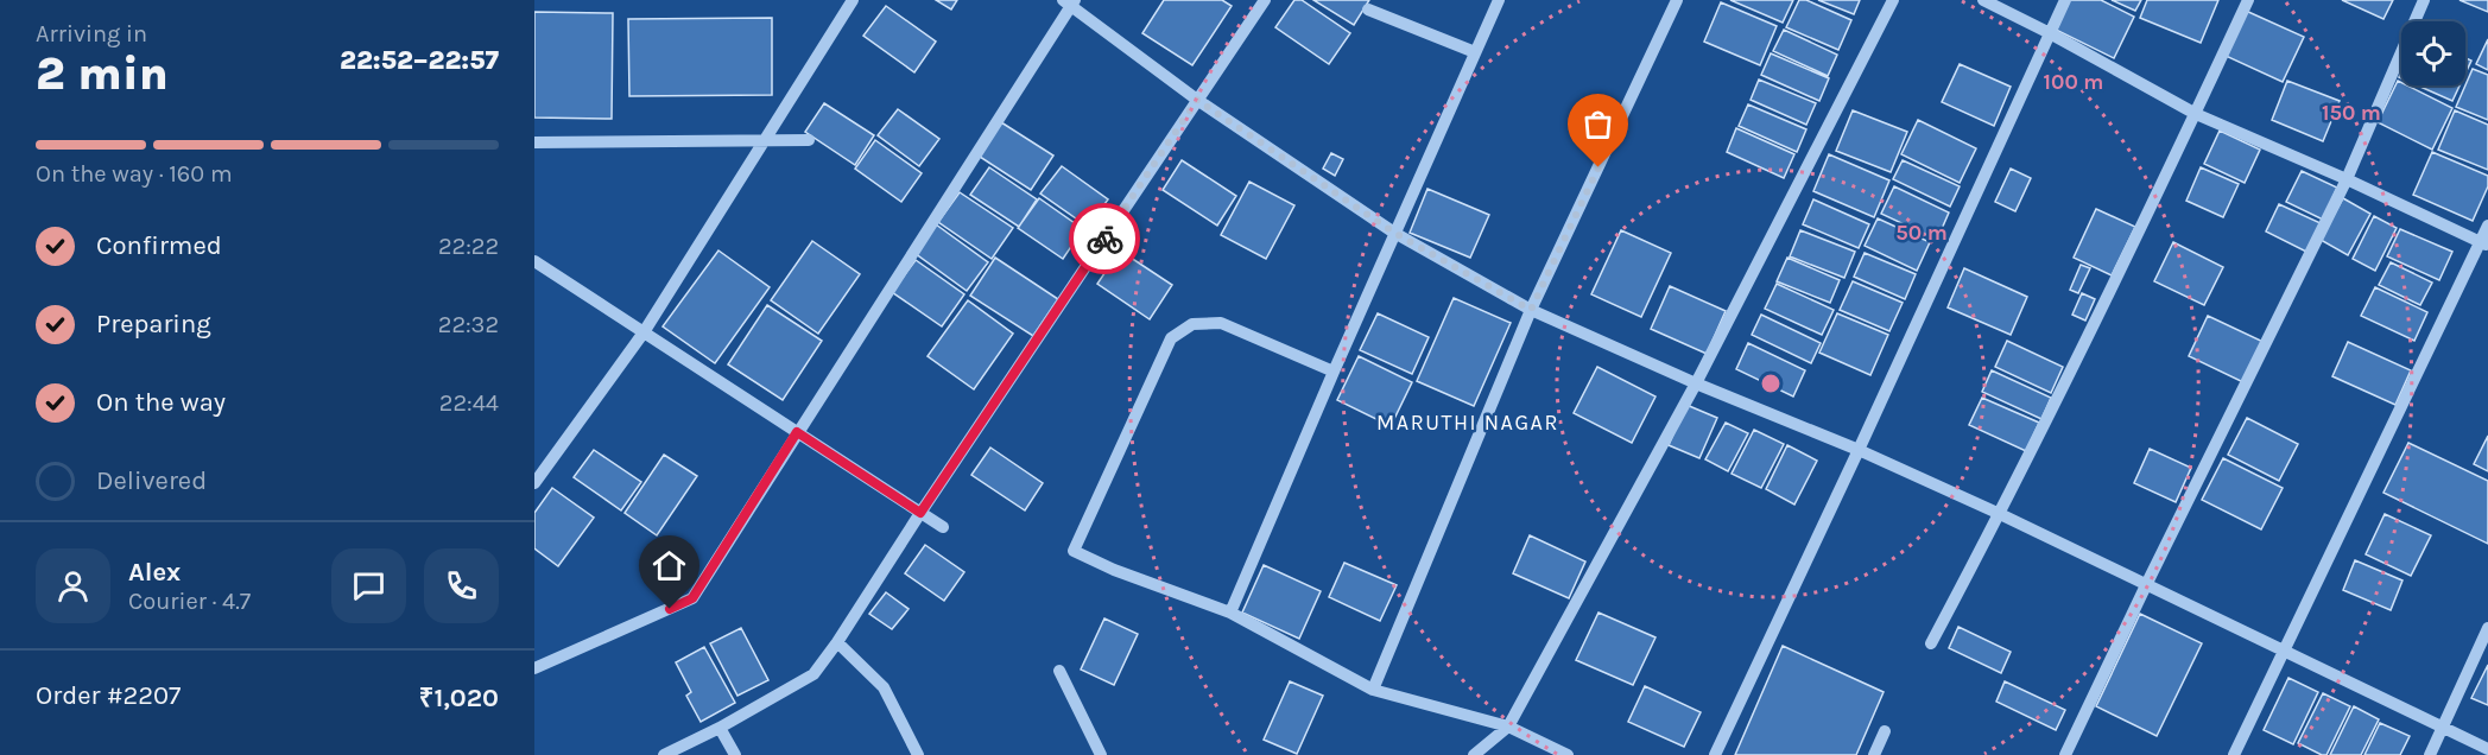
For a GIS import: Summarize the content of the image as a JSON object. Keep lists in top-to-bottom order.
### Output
{
  "districts": ["MARUTHI NAGAR"],
  "page": {
    "heading": ["2 min", "Arriving in", "22:52–22:57"],
    "panel": [
      "Alex",
      "Courier · 4.7",
      "Order #2207",
      "₹1,020"
    ],
    "bar": "On the way · 160 m",
    "list": [
      ["Confirmed", "22:22"],
      ["Preparing", "22:32"],
      ["On the way", "22:44"],
      "Delivered"
    ]
  },
  "rings": ["100 m", "150 m", "50 m"]
}
